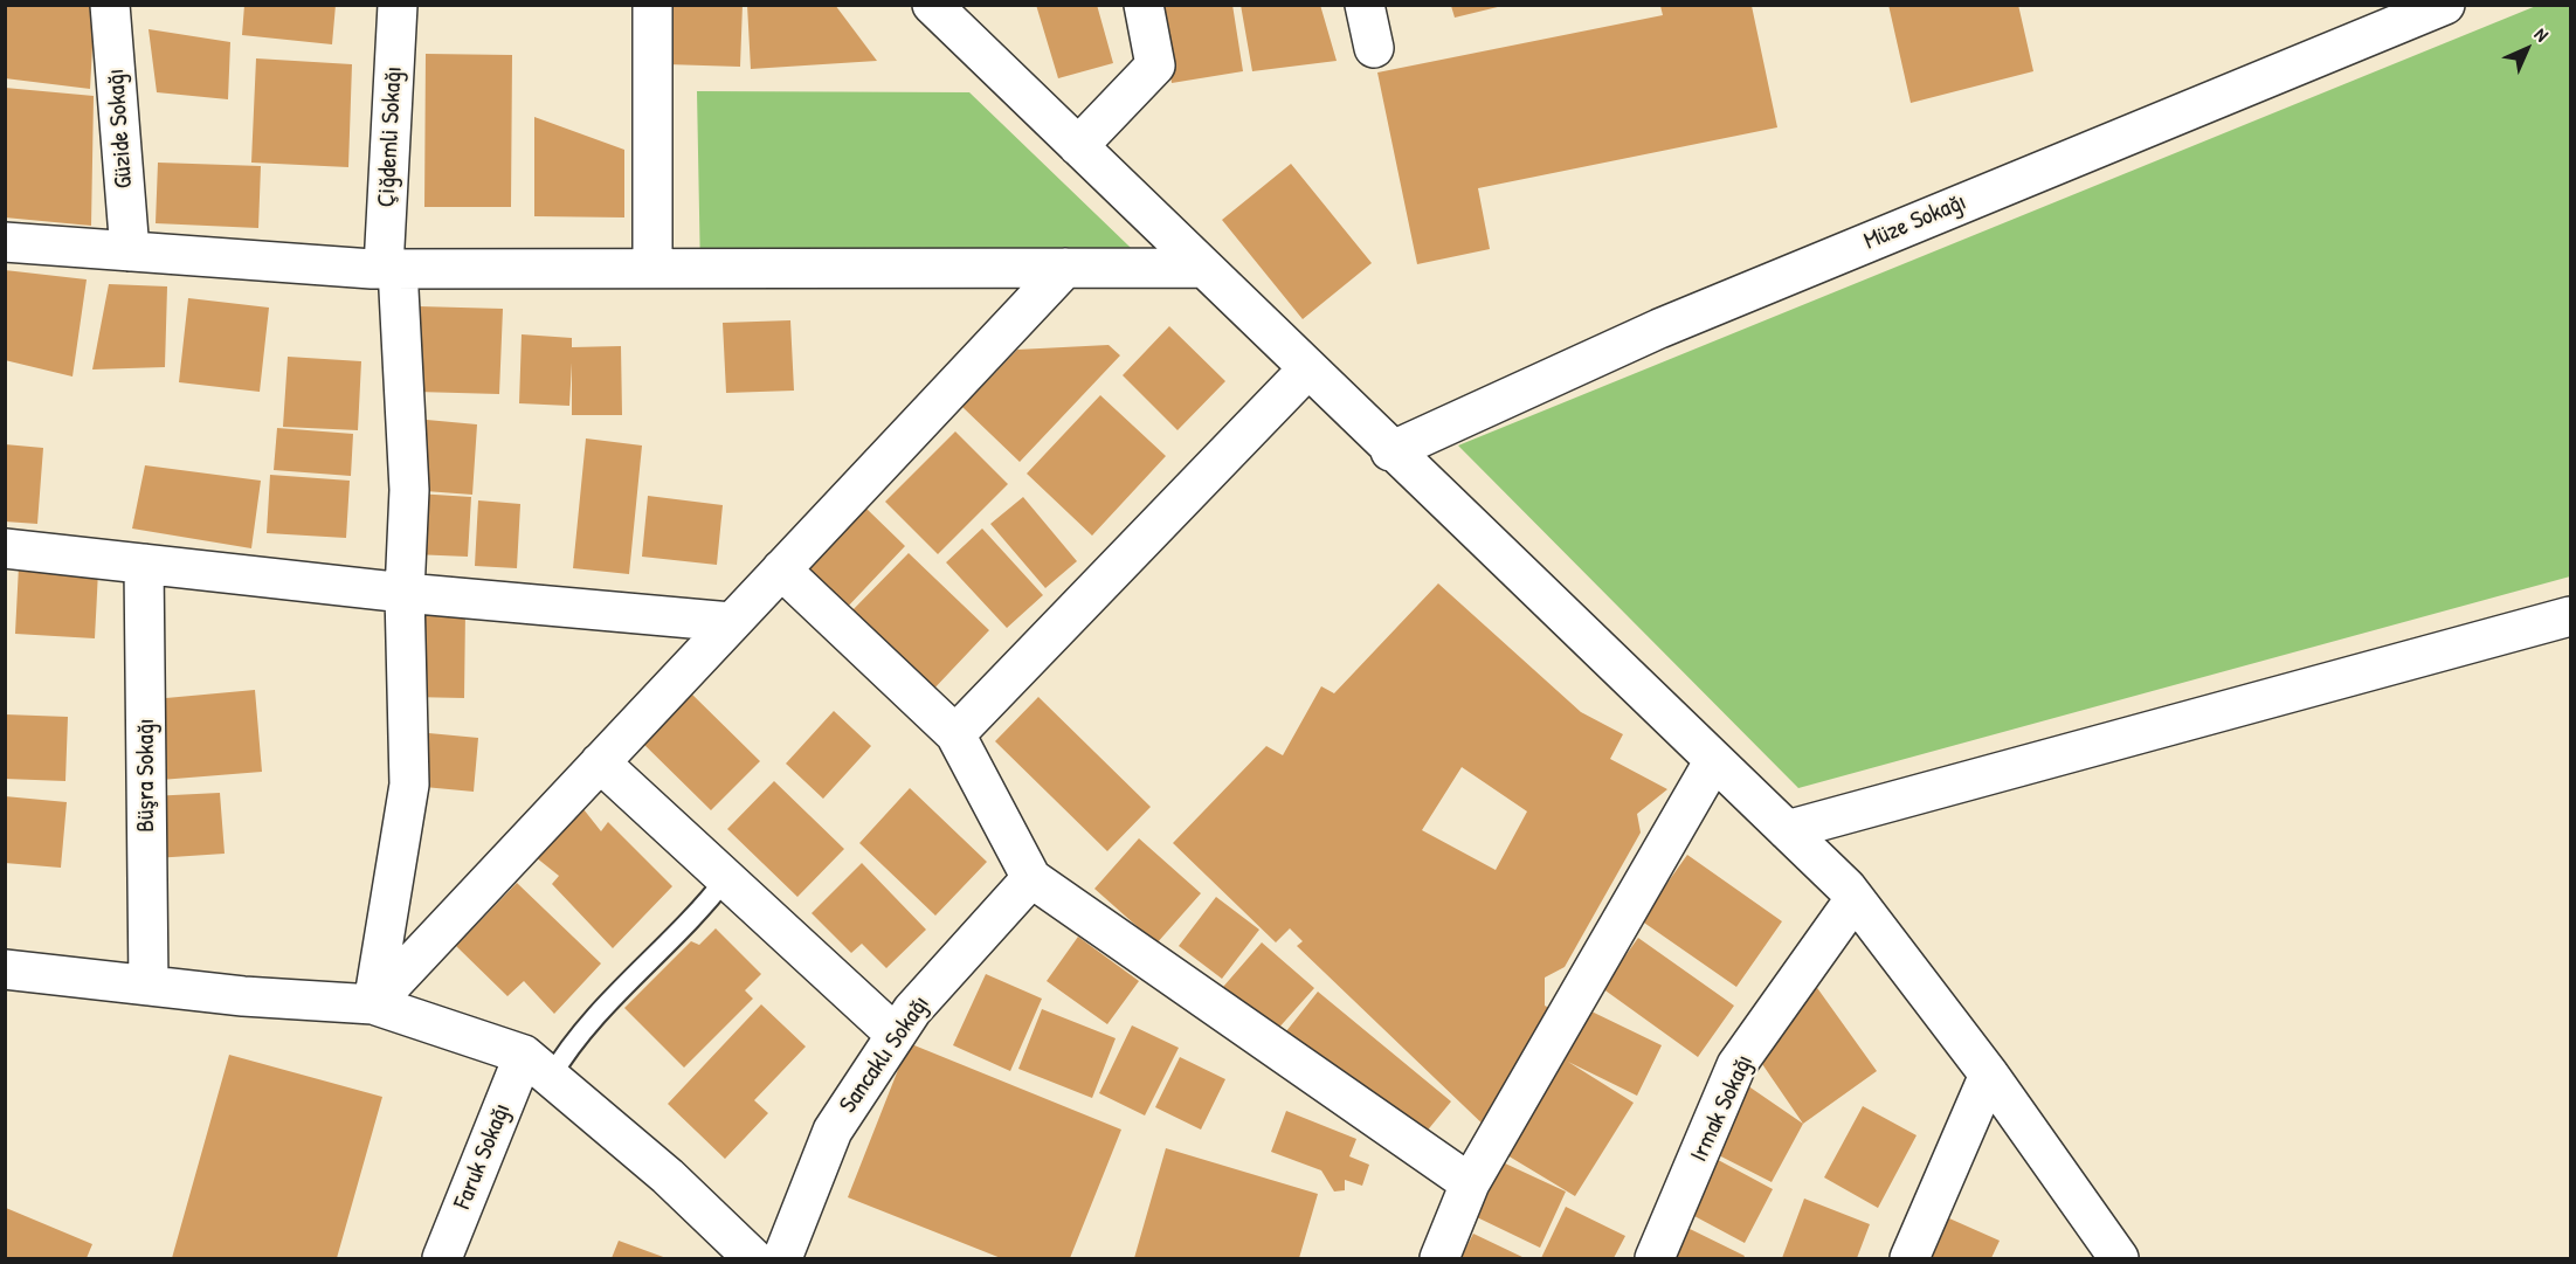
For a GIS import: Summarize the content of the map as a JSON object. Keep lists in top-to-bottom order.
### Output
{
  "streets": {
    "street": [
      "Güzide Sokağı",
      "Çiğdemli Sokağı",
      "Müze Sokağı",
      "Büşra Sokağı",
      "Sancaklı Sokağı",
      "Irmak Sokağı",
      "Faruk Sokağı"
    ]
  },
  "north": "top right"
}
